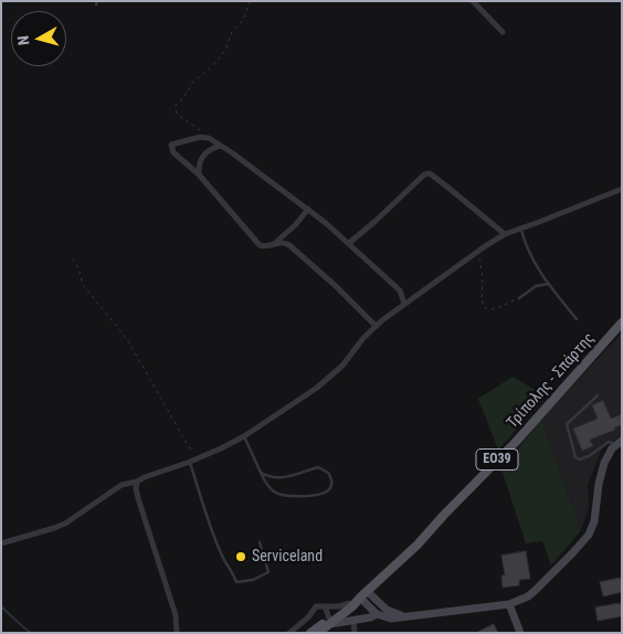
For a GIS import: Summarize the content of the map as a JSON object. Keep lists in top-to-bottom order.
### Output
{
  "streets": {
    "main road": ["Τρίπολης - Σπάρτης", "ΕΟ39"]
  },
  "places": ["Serviceland"],
  "north": "left"
}
